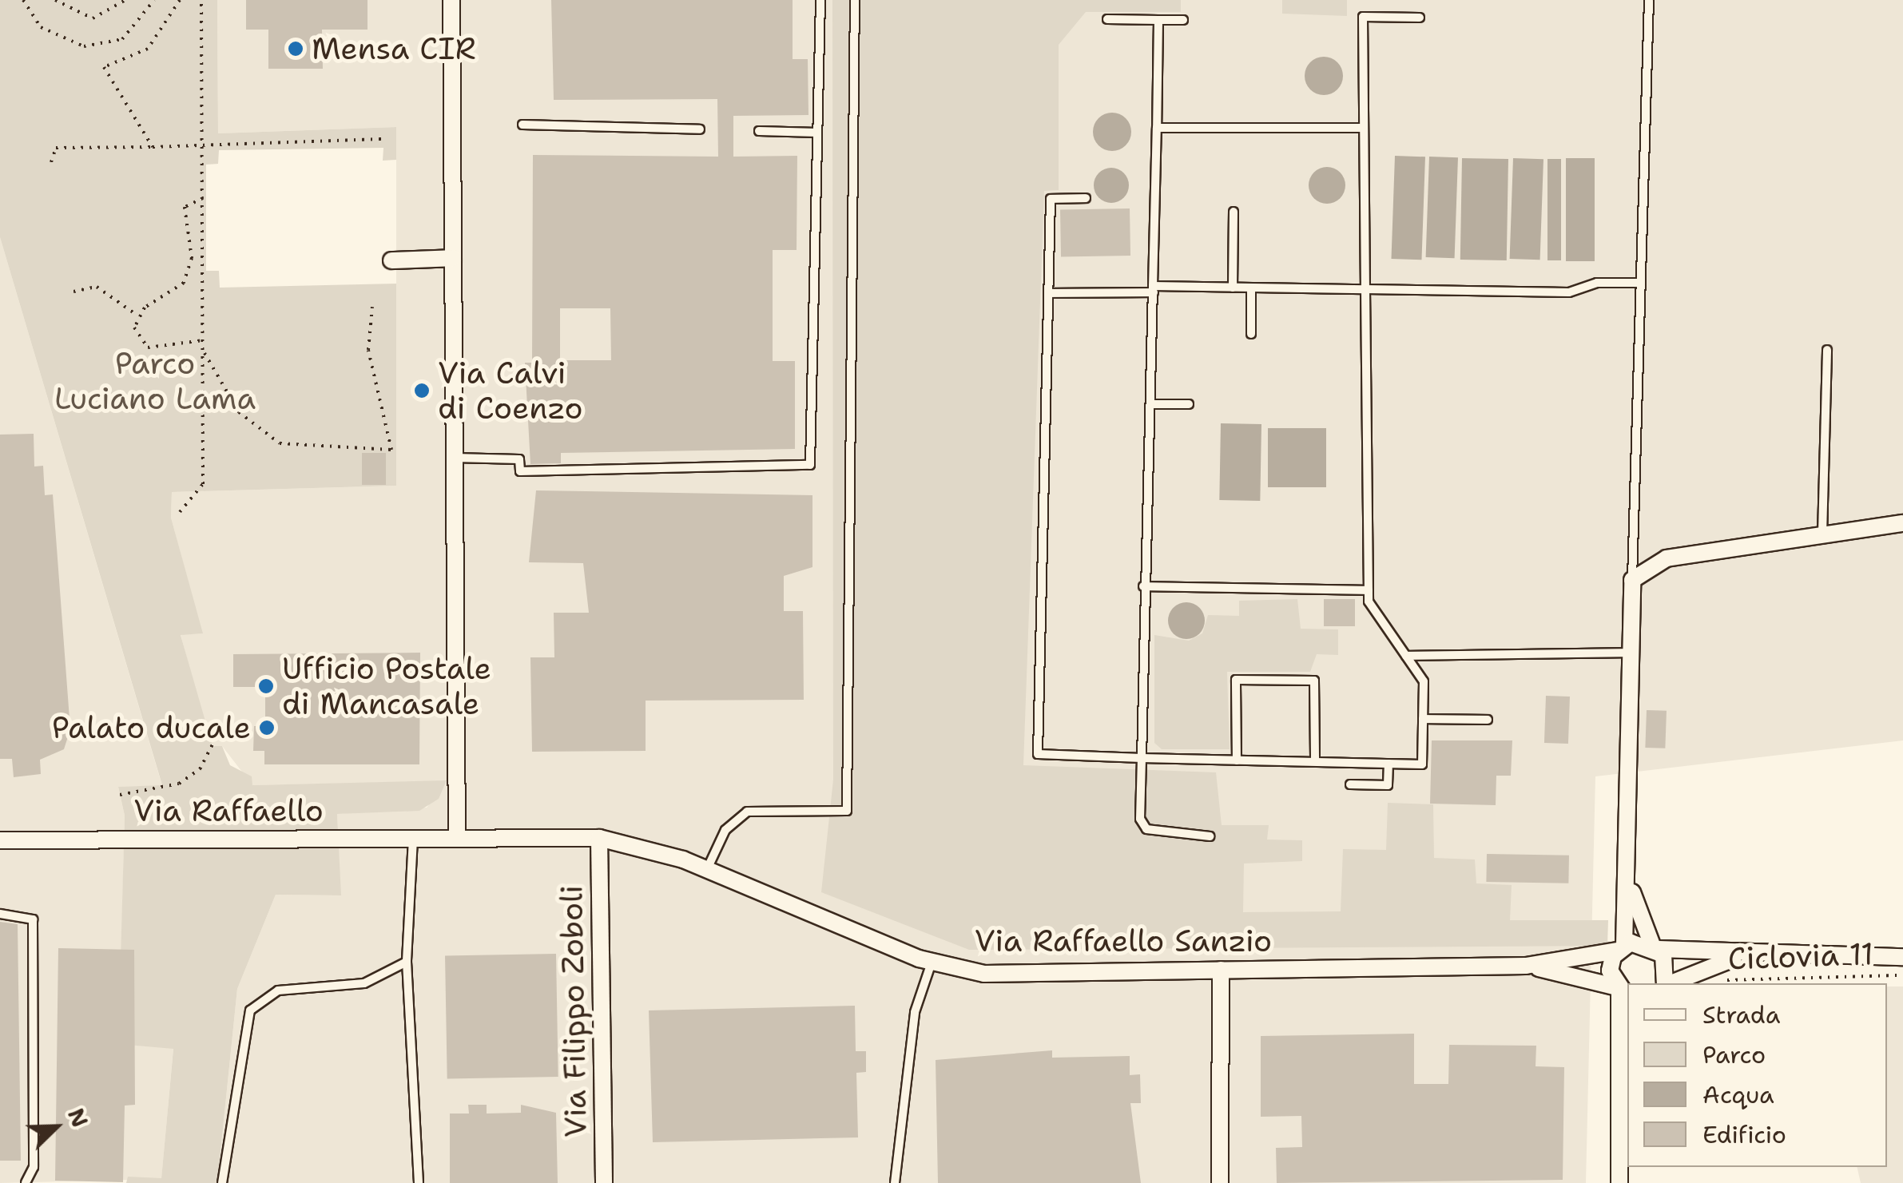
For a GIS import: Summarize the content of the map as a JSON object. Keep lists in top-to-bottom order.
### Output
{
  "streets": {
    "street": ["Via Raffaello", "Via Raffaello Sanzio", "Via Filippo Zoboli"],
    "path": ["Ciclovia 11"]
  },
  "crossings": [
    ["Via Raffaello", "Via Raffaello Sanzio"],
    ["Via Raffaello Sanzio", "Via Filippo Zoboli"]
  ],
  "parks": ["Parco Luciano Lama"],
  "places": [
    "Mensa CIR",
    "Via Calvi di Coenzo",
    "Ufficio Postale di Mancasale",
    "Palato ducale"
  ],
  "legend": [
    "Strada",
    "Parco",
    "Acqua",
    "Edificio"
  ],
  "north": "top right"
}
